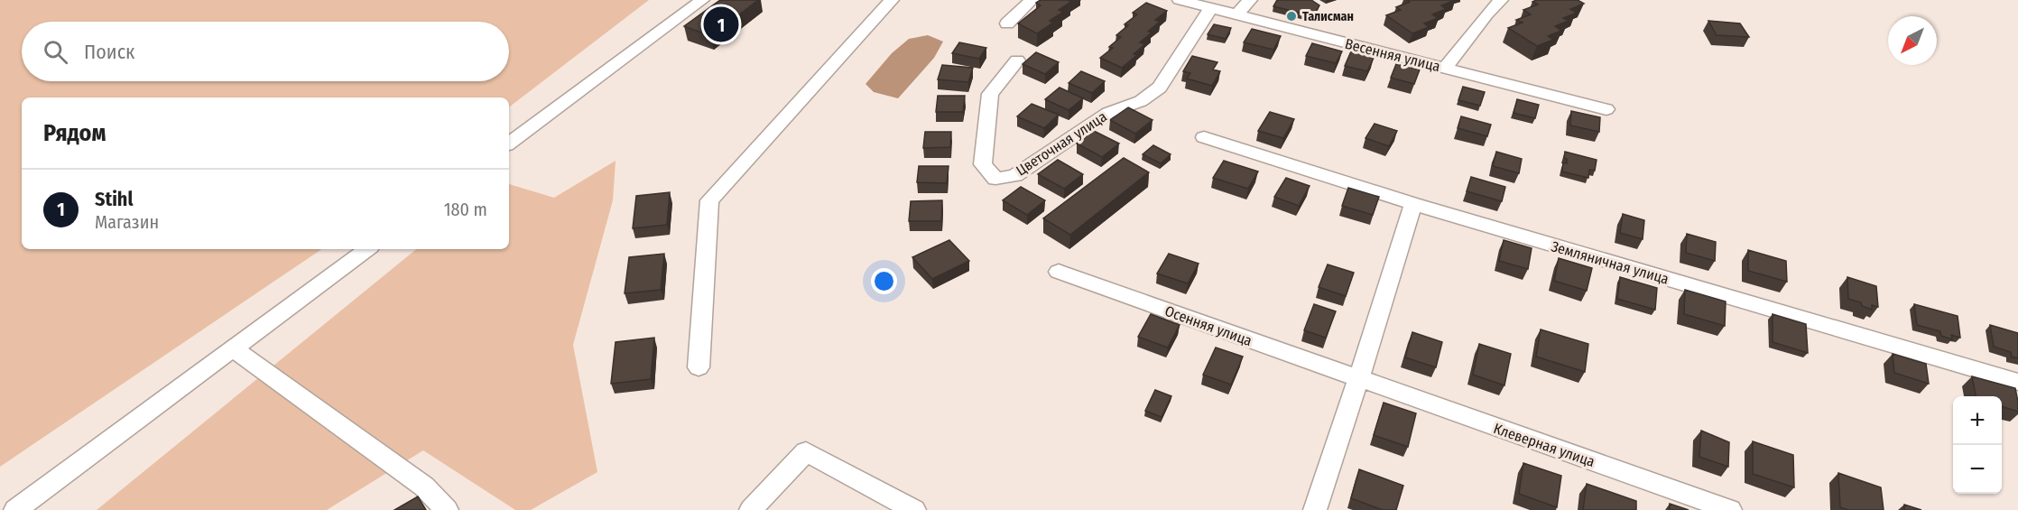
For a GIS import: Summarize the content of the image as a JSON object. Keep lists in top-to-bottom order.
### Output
{
  "streets": {
    "street": [
      "Весенняя улица",
      "Цветочная улица",
      "Земляничная улица",
      "Осенняя улица",
      "Клеверная улица"
    ]
  },
  "crossings": [
    ["Весенняя улица", "Цветочная улица"],
    ["Осенняя улица", "Клеверная улица"]
  ],
  "places": ["Талисман"],
  "north": "bottom left",
  "page": {
    "pins": "1",
    "search": "Поиск",
    "heading": "Рядом",
    "list": [
      {
        "mark": "1",
        "name": "Stihl",
        "note": "Магазин",
        "value": "180 m"
      }
    ],
    "map_buttons": ["+", "−"]
  }
}
